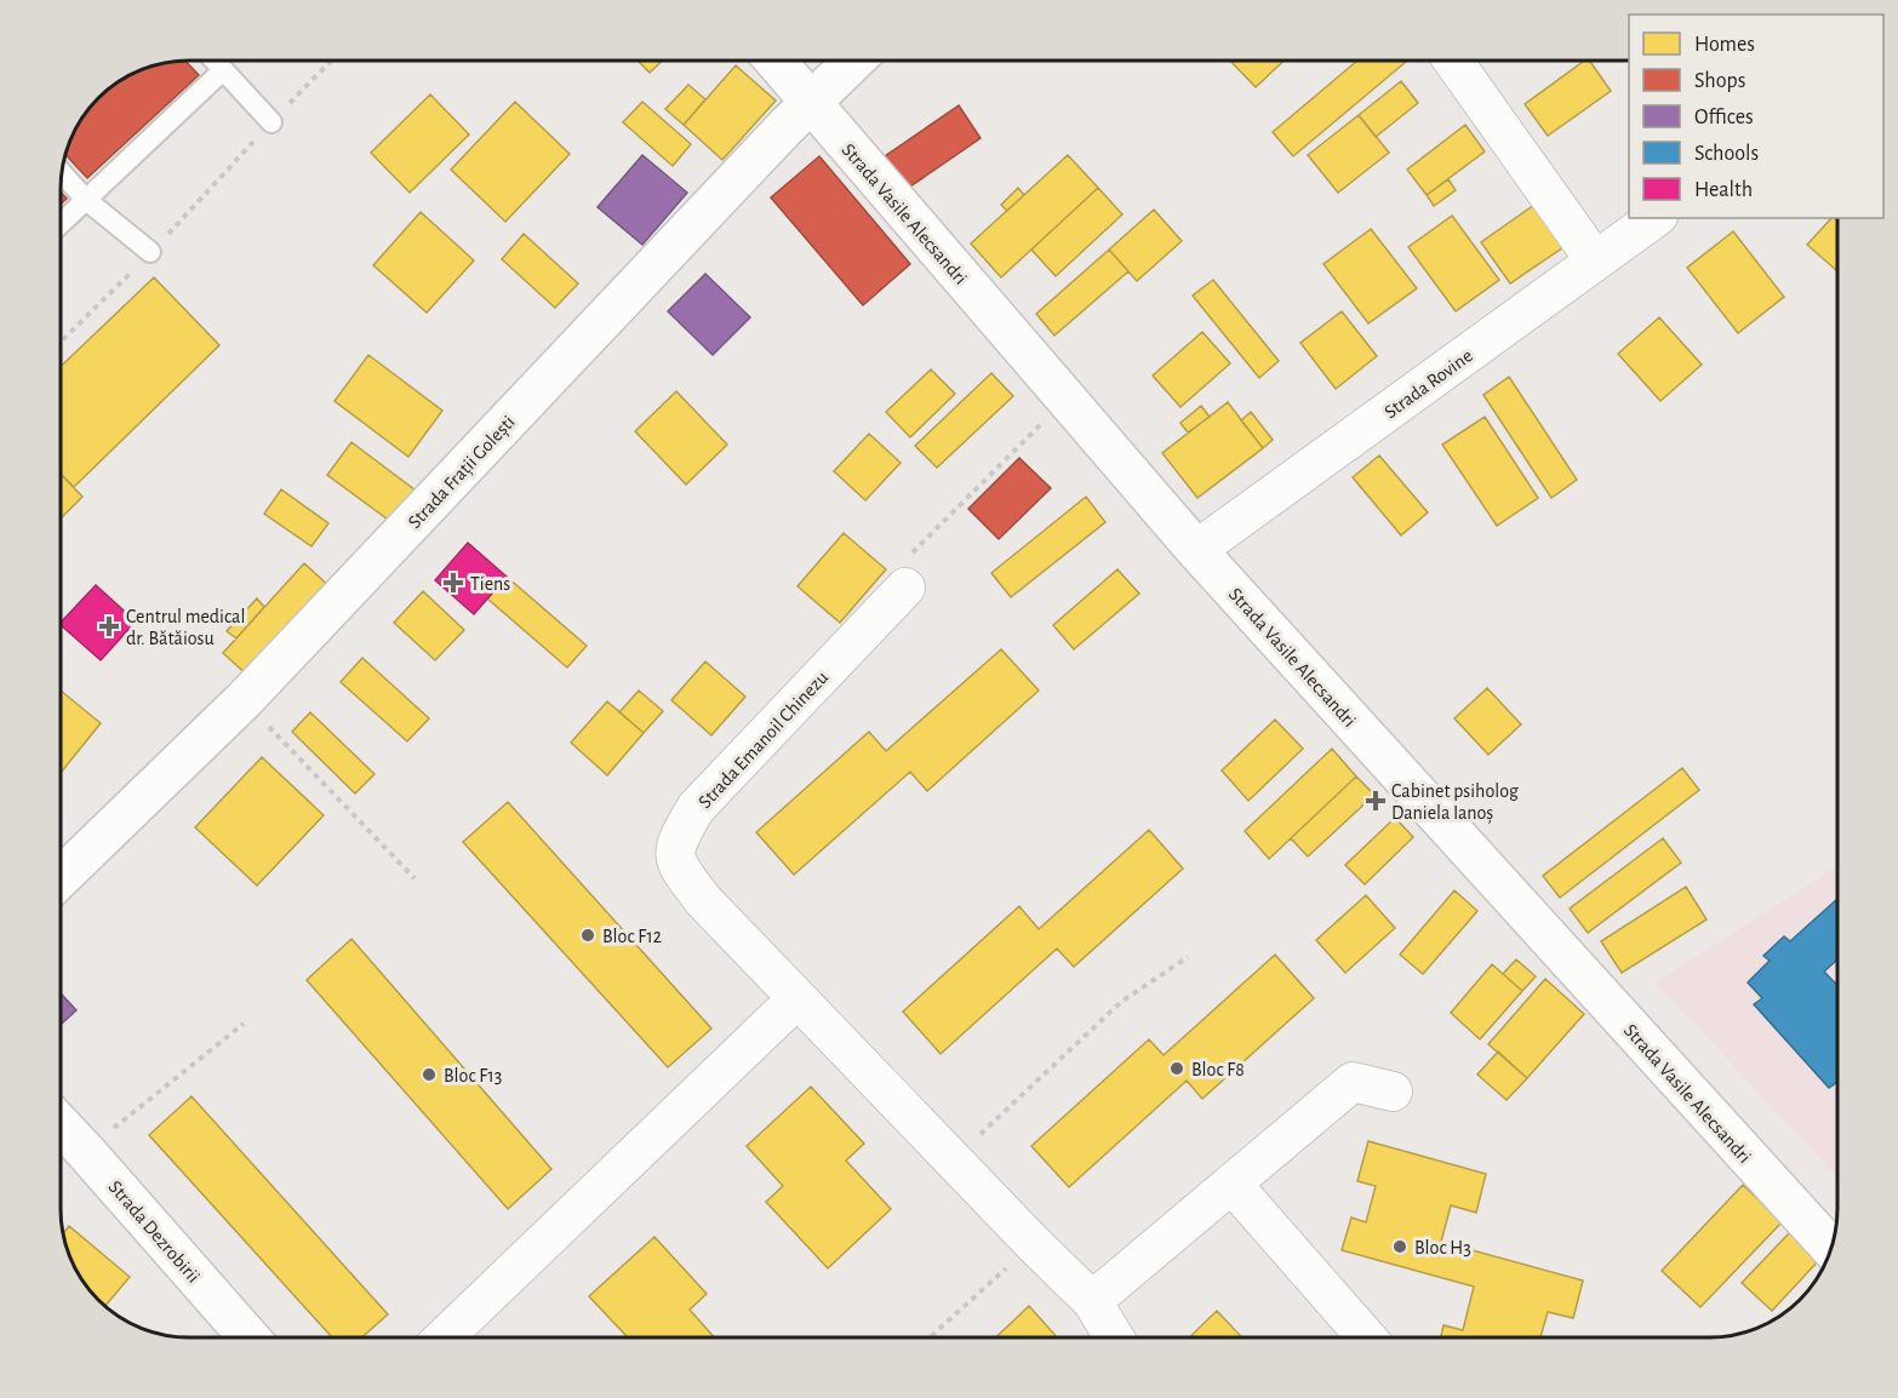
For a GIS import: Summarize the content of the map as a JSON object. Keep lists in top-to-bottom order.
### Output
{
  "streets": {
    "street": [
      "Strada Vasile Alecsandri",
      "Strada Rovine",
      "Strada Frații Golești",
      "Strada Emanoil Chinezu",
      "Strada Dezrobirii"
    ]
  },
  "crossings": [
    ["Strada Vasile Alecsandri", "Strada Rovine"],
    ["Strada Vasile Alecsandri", "Strada Frații Golești"]
  ],
  "places": {
    "health": ["Tiens", "Centrul medical dr. Bătăiosu", "Cabinet psiholog Daniela Ianoș"],
    "other": [
      "Bloc F12",
      "Bloc F8",
      "Bloc F13",
      "Bloc H3"
    ]
  },
  "legend": [
    "Homes",
    "Shops",
    "Offices",
    "Schools",
    "Health"
  ]
}
